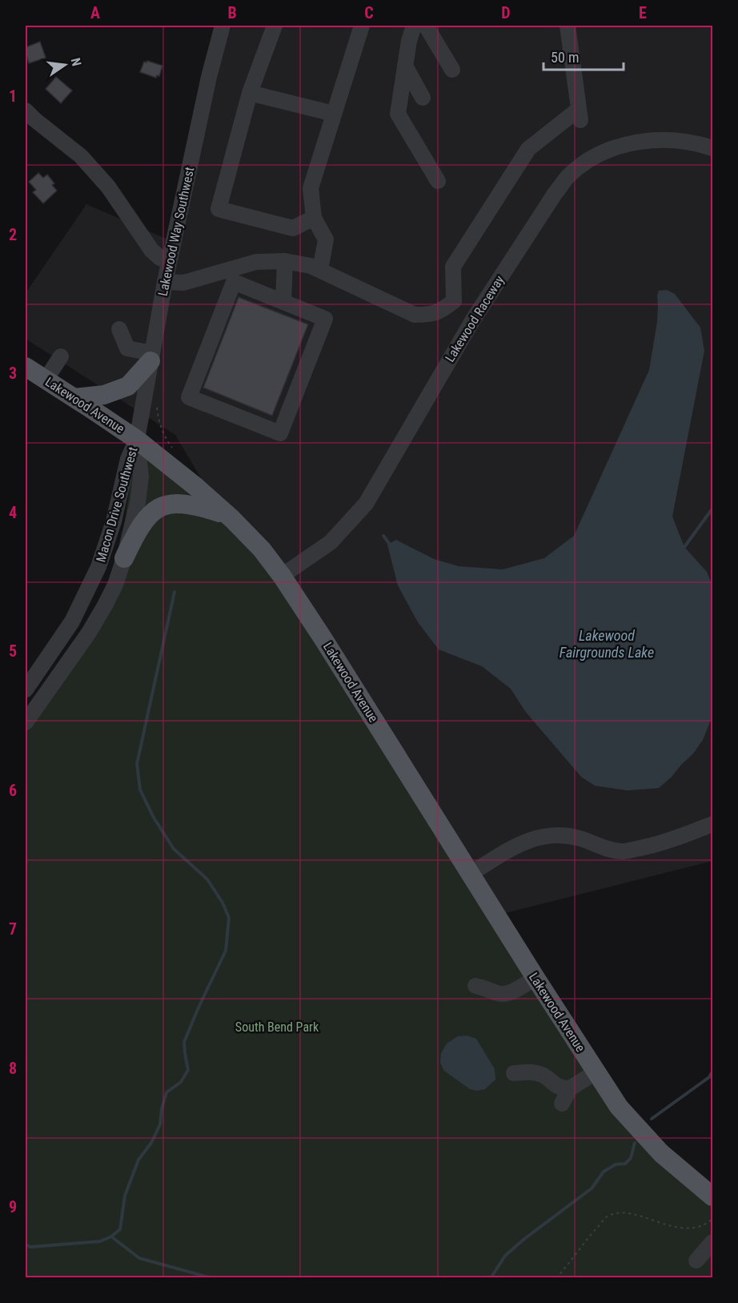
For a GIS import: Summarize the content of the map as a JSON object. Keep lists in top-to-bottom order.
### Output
{
  "streets": {
    "main road": ["Lakewood Avenue"],
    "street": ["Lakewood Way Southwest", "Lakewood Raceway", "Macon Drive Southwest"]
  },
  "crossings": [
    ["Lakewood Way Southwest", "Lakewood Avenue"],
    ["Lakewood Way Southwest", "Macon Drive Southwest"],
    ["Lakewood Raceway", "Lakewood Avenue"],
    ["Lakewood Avenue", "Macon Drive Southwest"]
  ],
  "water": ["Lakewood Fairgrounds Lake"],
  "parks": ["South Bend Park"],
  "scale_bar": "50 m",
  "north": "right",
  "grid": {
    "columns": [
      "A",
      "B",
      "C",
      "D",
      "E"
    ],
    "rows": [
      "1",
      "2",
      "3",
      "4",
      "5",
      "6",
      "7",
      "8",
      "9"
    ]
  }
}
